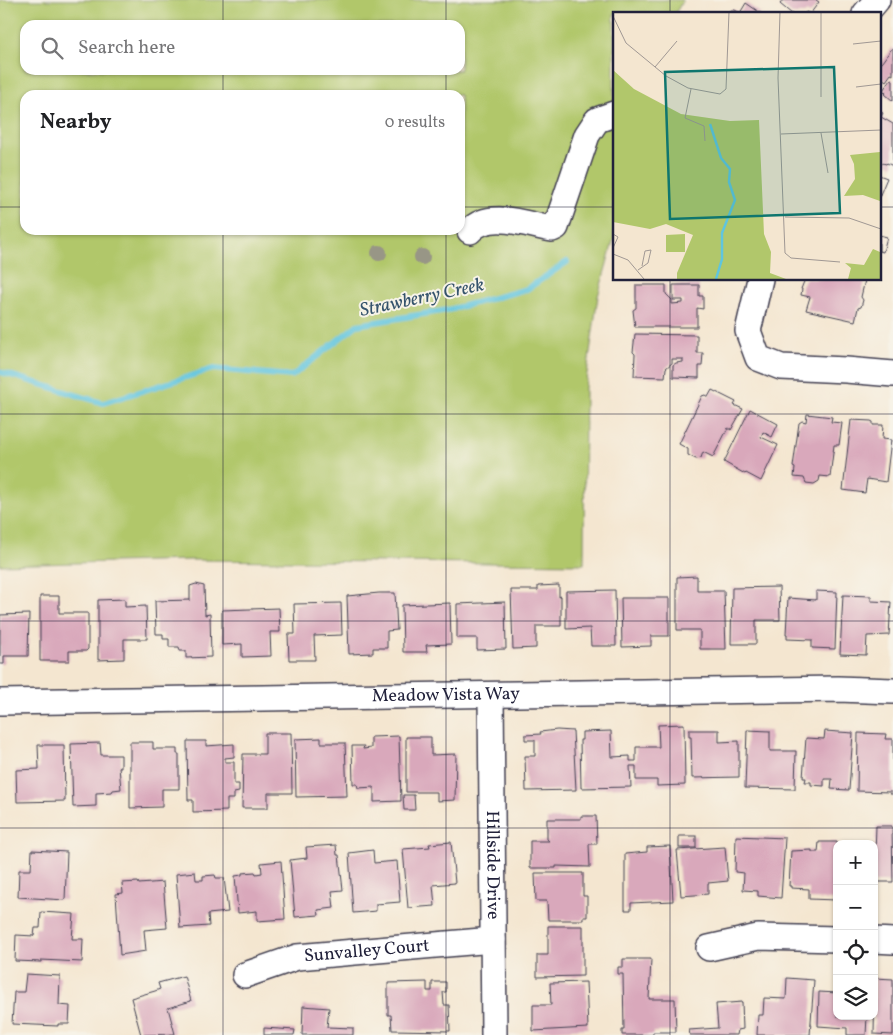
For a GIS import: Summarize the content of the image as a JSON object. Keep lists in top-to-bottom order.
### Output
{
  "streets": {
    "street": ["Meadow Vista Way", "Hillside Drive", "Sunvalley Court"]
  },
  "crossings": [
    ["Meadow Vista Way", "Hillside Drive"],
    ["Hillside Drive", "Sunvalley Court"]
  ],
  "water": ["Strawberry Creek"],
  "page": {
    "search": "Search here",
    "heading": ["Nearby", "0 results"],
    "map_buttons": ["+", "−"]
  }
}
